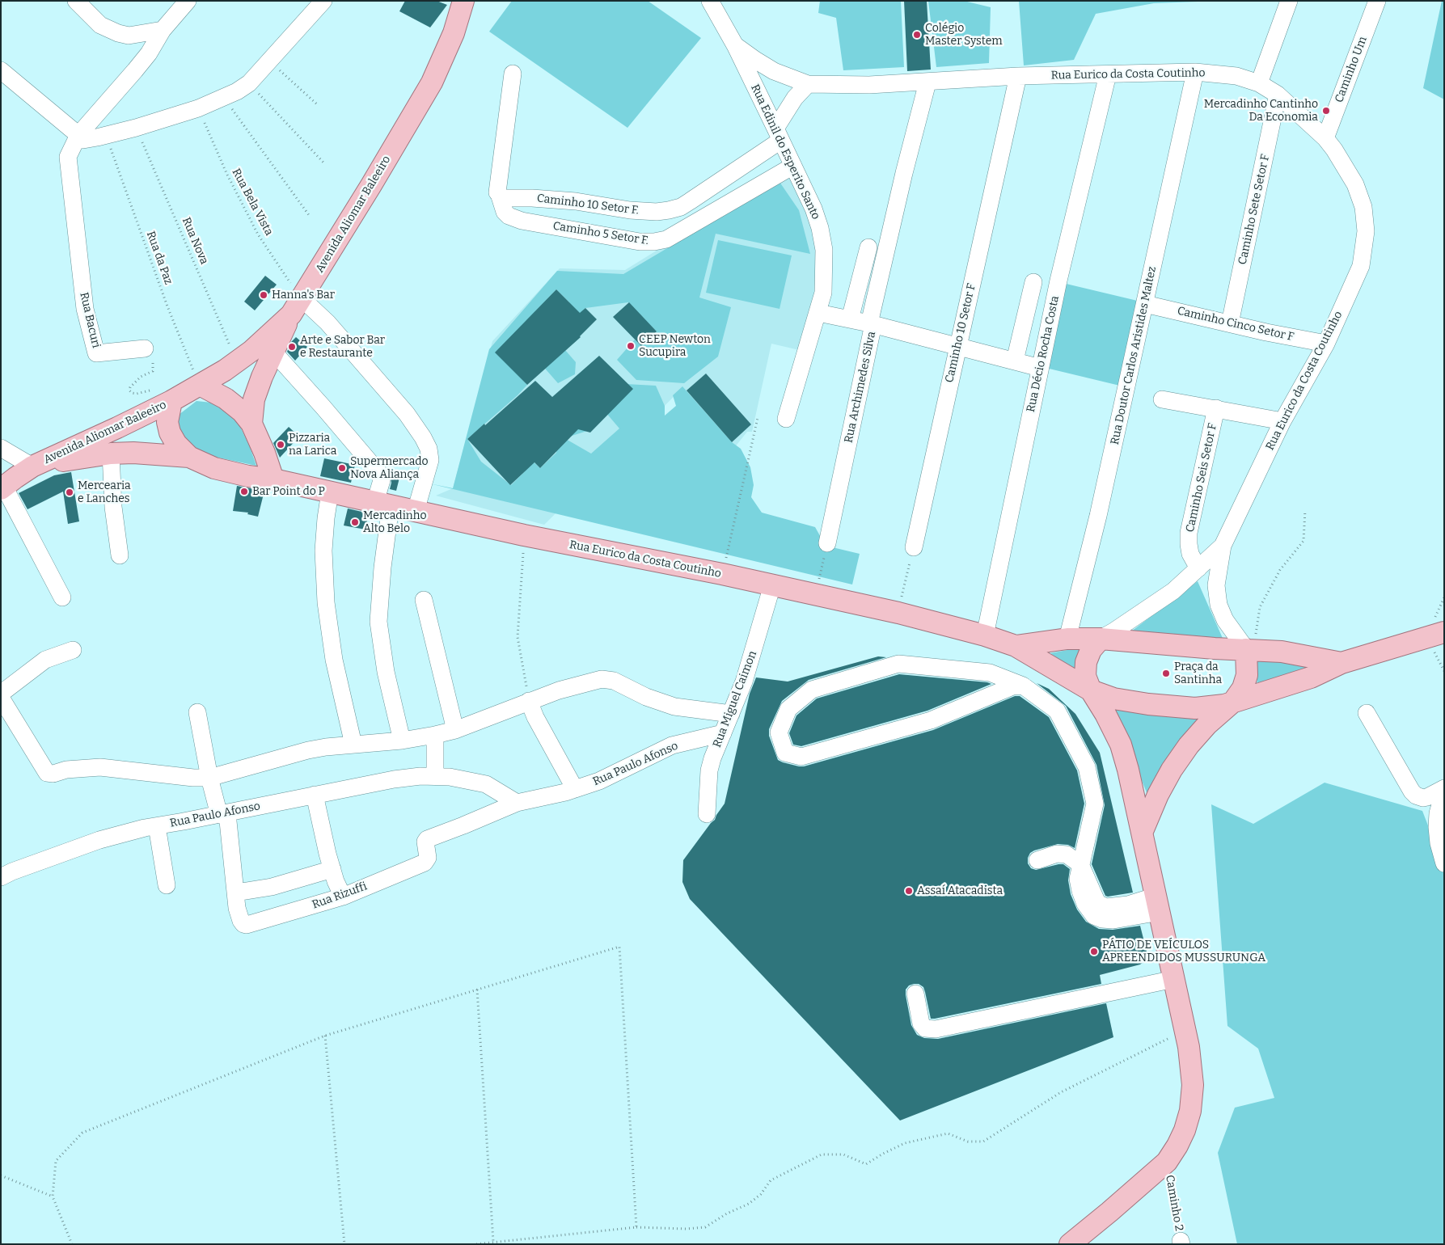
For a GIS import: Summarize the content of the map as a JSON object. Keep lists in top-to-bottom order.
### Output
{
  "streets": {
    "main road": ["Rua Eurico da Costa Coutinho", "Avenida Aliomar Baleeiro"],
    "street": [
      "Caminho Um",
      "Rua Edinil do Esperito Santo",
      "Caminho 10 Setor F.",
      "Caminho Sete Setor F",
      "Caminho 5 Setor F.",
      "Rua Bacuri",
      "Caminho Cinco Setor F",
      "Caminho 10 Setor F",
      "Rua Décio Rocha Costa",
      "Rua Doutor Carlos Aristides Maltez",
      "Rua Archimedes Silva",
      "Caminho Seis Setor F",
      "Rua Miguel Caimon",
      "Rua Paulo Afonso",
      "Rua Rizuffi"
    ],
    "path": [
      "Rua Bela Vista",
      "Rua Nova",
      "Rua da Paz",
      "Caminho 2"
    ]
  },
  "crossings": [
    ["Caminho Um", "Rua Eurico da Costa Coutinho"],
    ["Rua Eurico da Costa Coutinho", "Rua Edinil do Esperito Santo"],
    ["Rua Eurico da Costa Coutinho", "Caminho Sete Setor F"],
    ["Rua Eurico da Costa Coutinho", "Avenida Aliomar Baleeiro"],
    ["Rua Eurico da Costa Coutinho", "Caminho Cinco Setor F"],
    ["Rua Eurico da Costa Coutinho", "Caminho 10 Setor F"],
    ["Rua Eurico da Costa Coutinho", "Rua Décio Rocha Costa"],
    ["Rua Eurico da Costa Coutinho", "Rua Doutor Carlos Aristides Maltez"],
    ["Rua Eurico da Costa Coutinho", "Rua Archimedes Silva"],
    ["Rua Eurico da Costa Coutinho", "Caminho Seis Setor F"],
    ["Rua Eurico da Costa Coutinho", "Rua Miguel Caimon"],
    ["Rua Edinil do Esperito Santo", "Caminho 10 Setor F."],
    ["Rua Edinil do Esperito Santo", "Caminho 5 Setor F."],
    ["Rua Bela Vista", "Avenida Aliomar Baleeiro"],
    ["Caminho 10 Setor F.", "Caminho 5 Setor F."],
    ["Caminho Sete Setor F", "Caminho Cinco Setor F"],
    ["Avenida Aliomar Baleeiro", "Rua Nova"],
    ["Avenida Aliomar Baleeiro", "Rua da Paz"],
    ["Caminho Cinco Setor F", "Rua Doutor Carlos Aristides Maltez"],
    ["Caminho 10 Setor F", "Rua Archimedes Silva"],
    ["Rua Décio Rocha Costa", "Rua Archimedes Silva"],
    ["Rua Miguel Caimon", "Rua Paulo Afonso"],
    ["Rua Paulo Afonso", "Rua Rizuffi"]
  ],
  "places": [
    "Colégio Master System",
    "Mercadinho Cantinho Da Economia",
    "Hanna's Bar",
    "CEEP Newton Sucupira",
    "Arte e Sabor Bar e Restaurante",
    "Pizzaria na Larica",
    "Supermercado Nova Aliança",
    "Bar Point do P",
    "Mercearia e Lanches",
    "Mercadinho Alto Belo",
    "Praça da Santinha",
    "Assaí Atacadista",
    "PÁTIO DE VEÍCULOS APREENDIDOS MUSSURUNGA"
  ]
}
